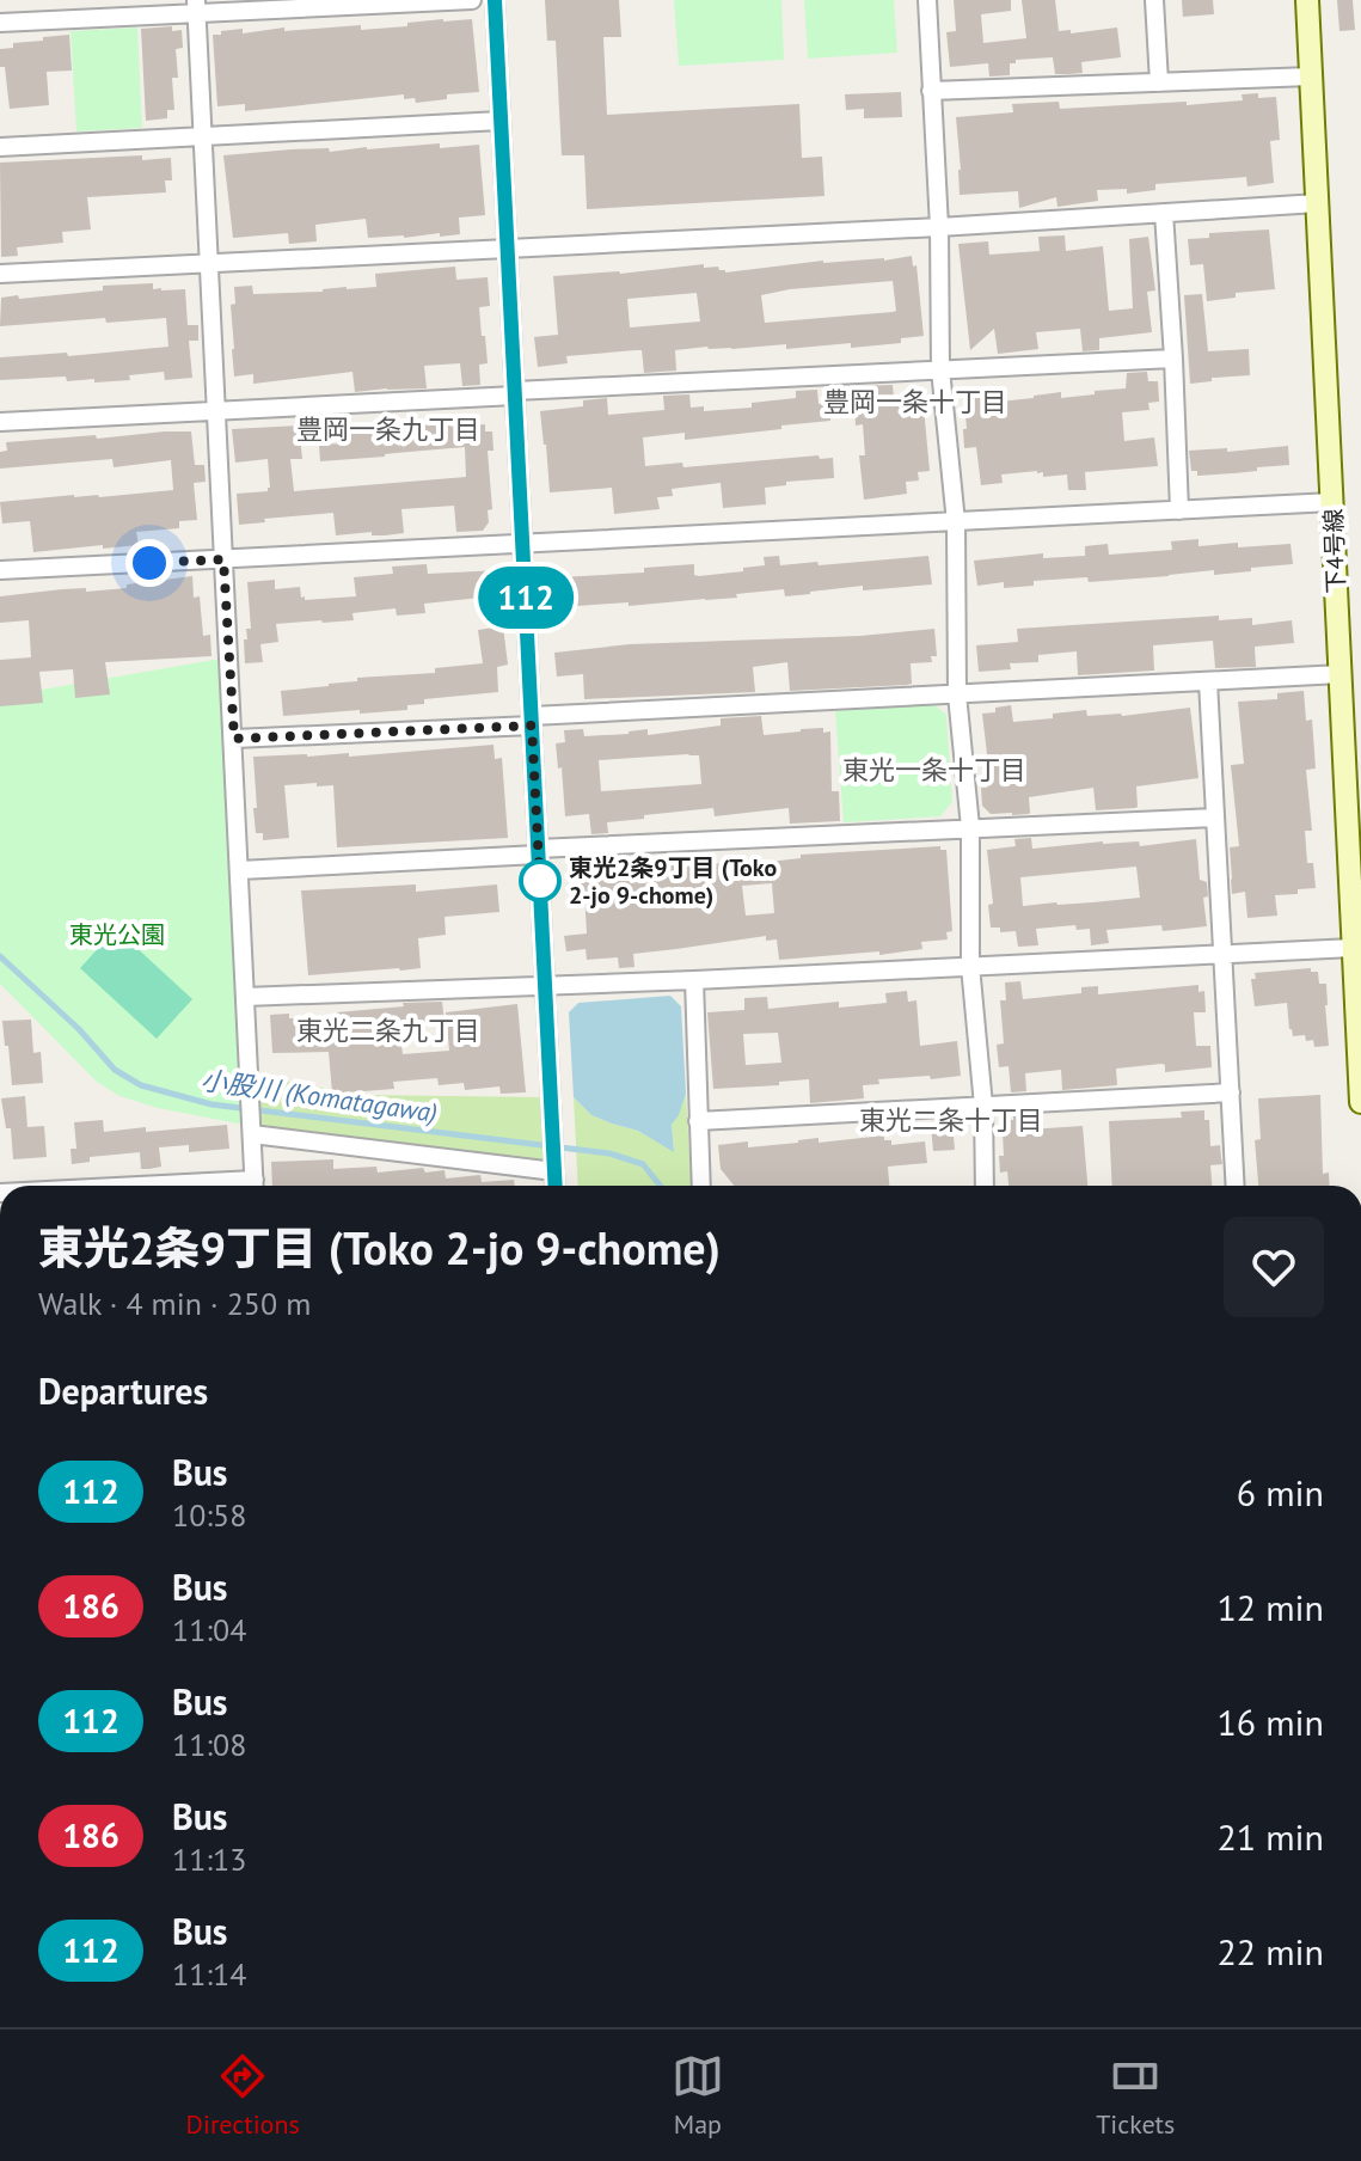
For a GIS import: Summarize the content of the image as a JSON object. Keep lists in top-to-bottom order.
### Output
{
  "streets": {
    "street": ["下4号線"]
  },
  "districts": [
    "豊岡一条十丁目",
    "豊岡一条九丁目",
    "東光一条十丁目",
    "東光二条九丁目",
    "東光二条十丁目"
  ],
  "water": ["小股川 (Komatagawa)"],
  "parks": ["東光公園"],
  "places": ["東光2条9丁目 (Toko 2-jo 9-chome)"],
  "lines": ["bus line 112"],
  "page": {
    "on_map": "112",
    "heading": [
      ["東光2条9丁目 (Toko 2-jo 9-chome)", "Walk · 4 min · 250 m"],
      "Departures"
    ],
    "list": [
      {
        "mark": "112",
        "name": "Bus",
        "note": "10:58",
        "value": "6 min"
      },
      {
        "mark": "186",
        "name": "Bus",
        "note": "11:04",
        "value": "12 min"
      },
      {
        "mark": "112",
        "name": "Bus",
        "note": "11:08",
        "value": "16 min"
      },
      {
        "mark": "186",
        "name": "Bus",
        "note": "11:13",
        "value": "21 min"
      },
      {
        "mark": "112",
        "name": "Bus",
        "note": "11:14",
        "value": "22 min"
      }
    ],
    "tabs": ["Directions", "Map", "Tickets"]
  }
}
